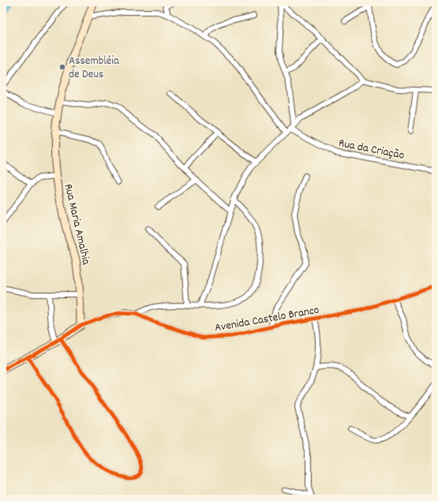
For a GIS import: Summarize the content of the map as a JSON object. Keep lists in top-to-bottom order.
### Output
{
  "streets": {
    "street": ["Rua da Criação", "Rua Maria Amalhia", "Avenida Castelo Branco"]
  },
  "crossings": [
    ["Rua Maria Amalhia", "Avenida Castelo Branco"]
  ],
  "places": ["Assembléia de Deus"]
}
